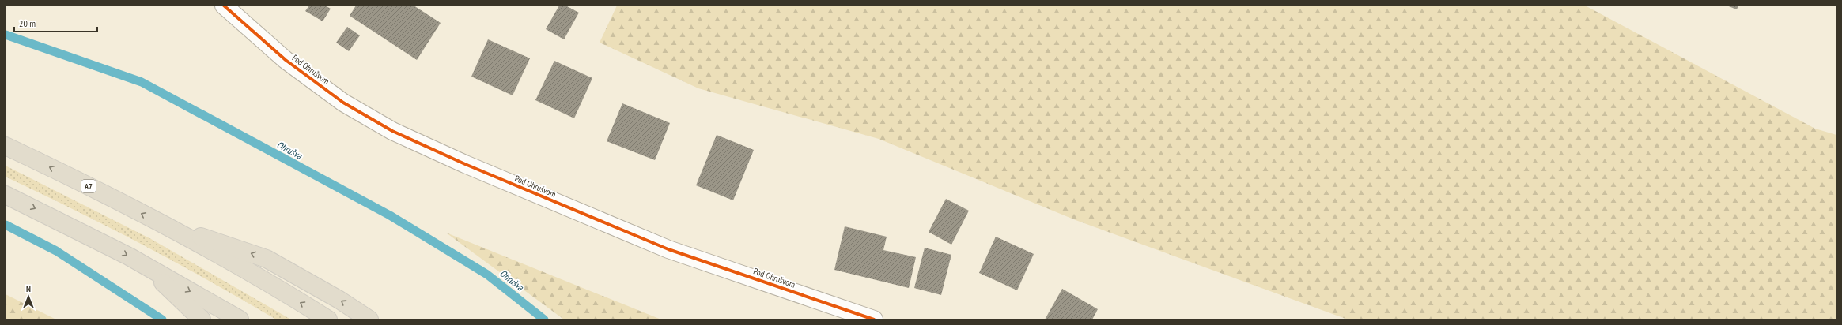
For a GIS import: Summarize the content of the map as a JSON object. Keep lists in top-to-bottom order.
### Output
{
  "streets": {
    "highway": ["A7"],
    "street": ["Pod Ohrušvom"]
  },
  "water": ["Ohrušva"],
  "scale_bar": "20 m",
  "north": "top"
}
